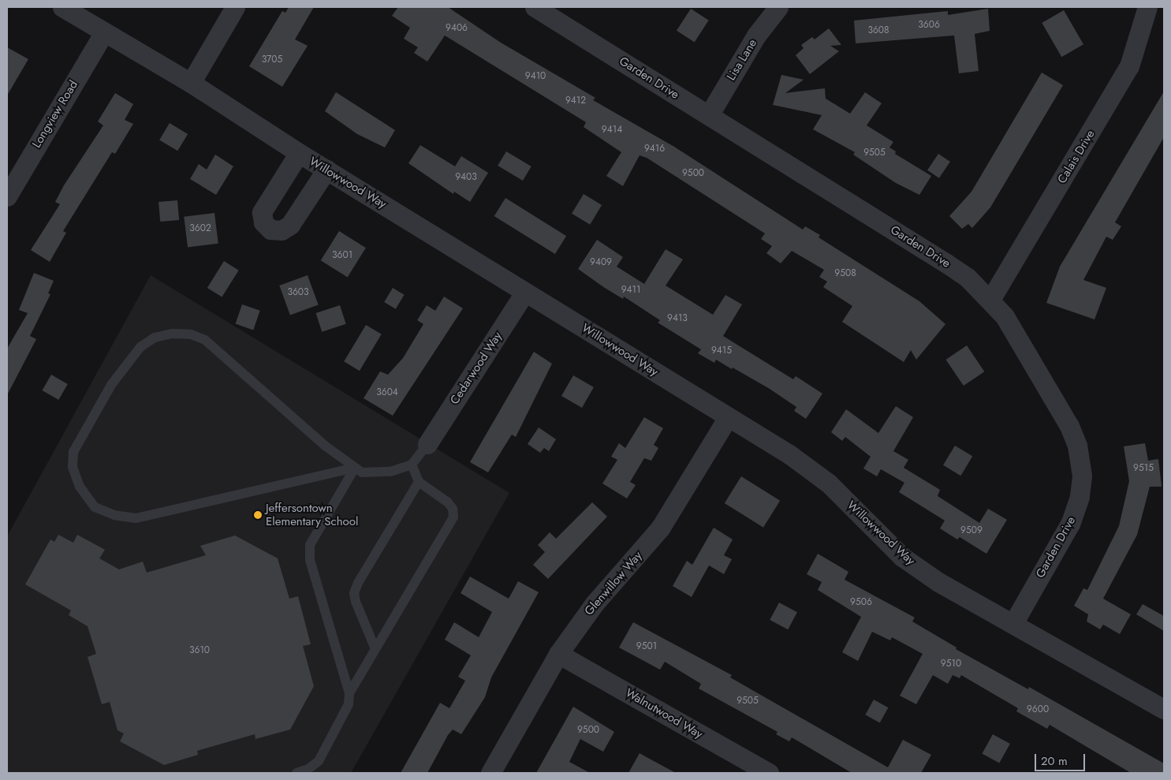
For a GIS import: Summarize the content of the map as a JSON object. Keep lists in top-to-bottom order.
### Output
{
  "streets": {
    "street": [
      "Lisa Lane",
      "Garden Drive",
      "Longview Road",
      "Calais Drive",
      "Willowwood Way",
      "Cedarwood Way",
      "Glenwillow Way",
      "Walnutwood Way"
    ]
  },
  "crossings": [
    ["Lisa Lane", "Garden Drive"],
    ["Garden Drive", "Calais Drive"],
    ["Garden Drive", "Willowwood Way"],
    ["Longview Road", "Willowwood Way"],
    ["Willowwood Way", "Cedarwood Way"],
    ["Willowwood Way", "Glenwillow Way"],
    ["Glenwillow Way", "Walnutwood Way"]
  ],
  "places": ["Jeffersontown Elementary School"],
  "house_numbers": [
    "3606",
    "9406",
    "3608",
    "3705",
    "9410",
    "9412",
    "9414",
    "9416",
    "9505",
    "9500",
    "9403",
    "3602",
    "3601",
    "9409",
    "9508",
    "9411",
    "3603",
    "9413",
    "9415",
    "3604",
    "9515",
    "9509",
    "9506",
    "9501",
    "3610",
    "9510",
    "9505",
    "9600",
    "9500"
  ],
  "scale_bar": "20 m"
}
